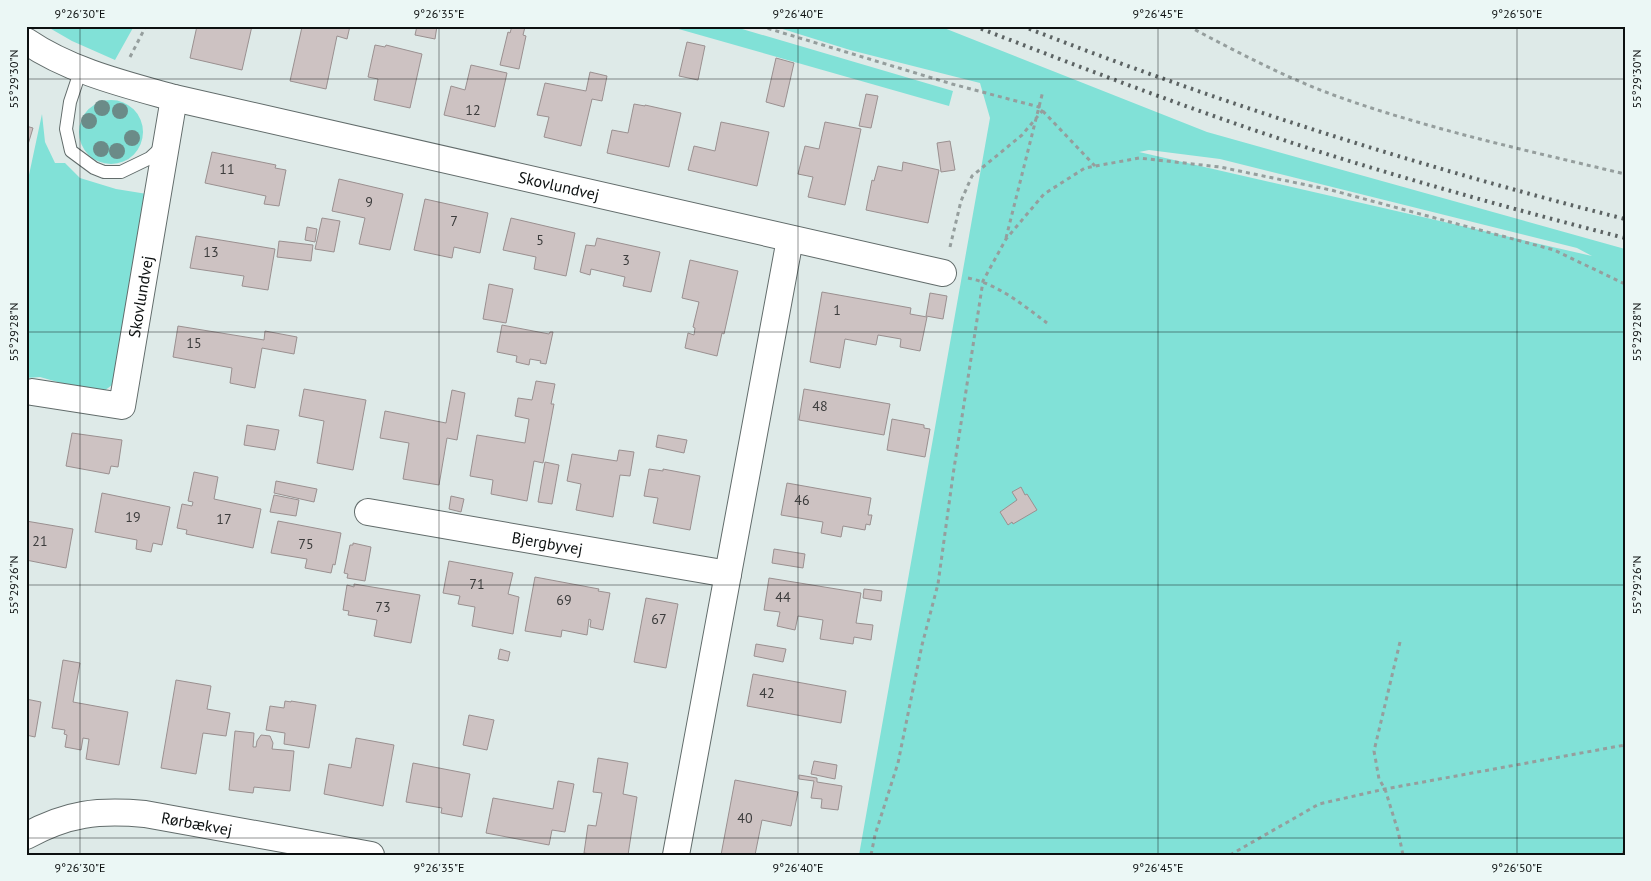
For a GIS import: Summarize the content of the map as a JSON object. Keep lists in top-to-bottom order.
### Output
{
  "streets": {
    "street": ["Skovlundvej", "Bjergbyvej", "Rørbækvej"]
  },
  "house_numbers": [
    "12",
    "11",
    "9",
    "7",
    "5",
    "13",
    "3",
    "1",
    "15",
    "48",
    "46",
    "19",
    "17",
    "21",
    "75",
    "71",
    "44",
    "69",
    "73",
    "67",
    "42",
    "40"
  ],
  "coordinates": [
    "9°26'30\"E",
    "9°26'35\"E",
    "9°26'40\"E",
    "9°26'45\"E",
    "9°26'50\"E",
    "55°29'30\"N",
    "55°29'28\"N",
    "55°29'26\"N"
  ]
}
